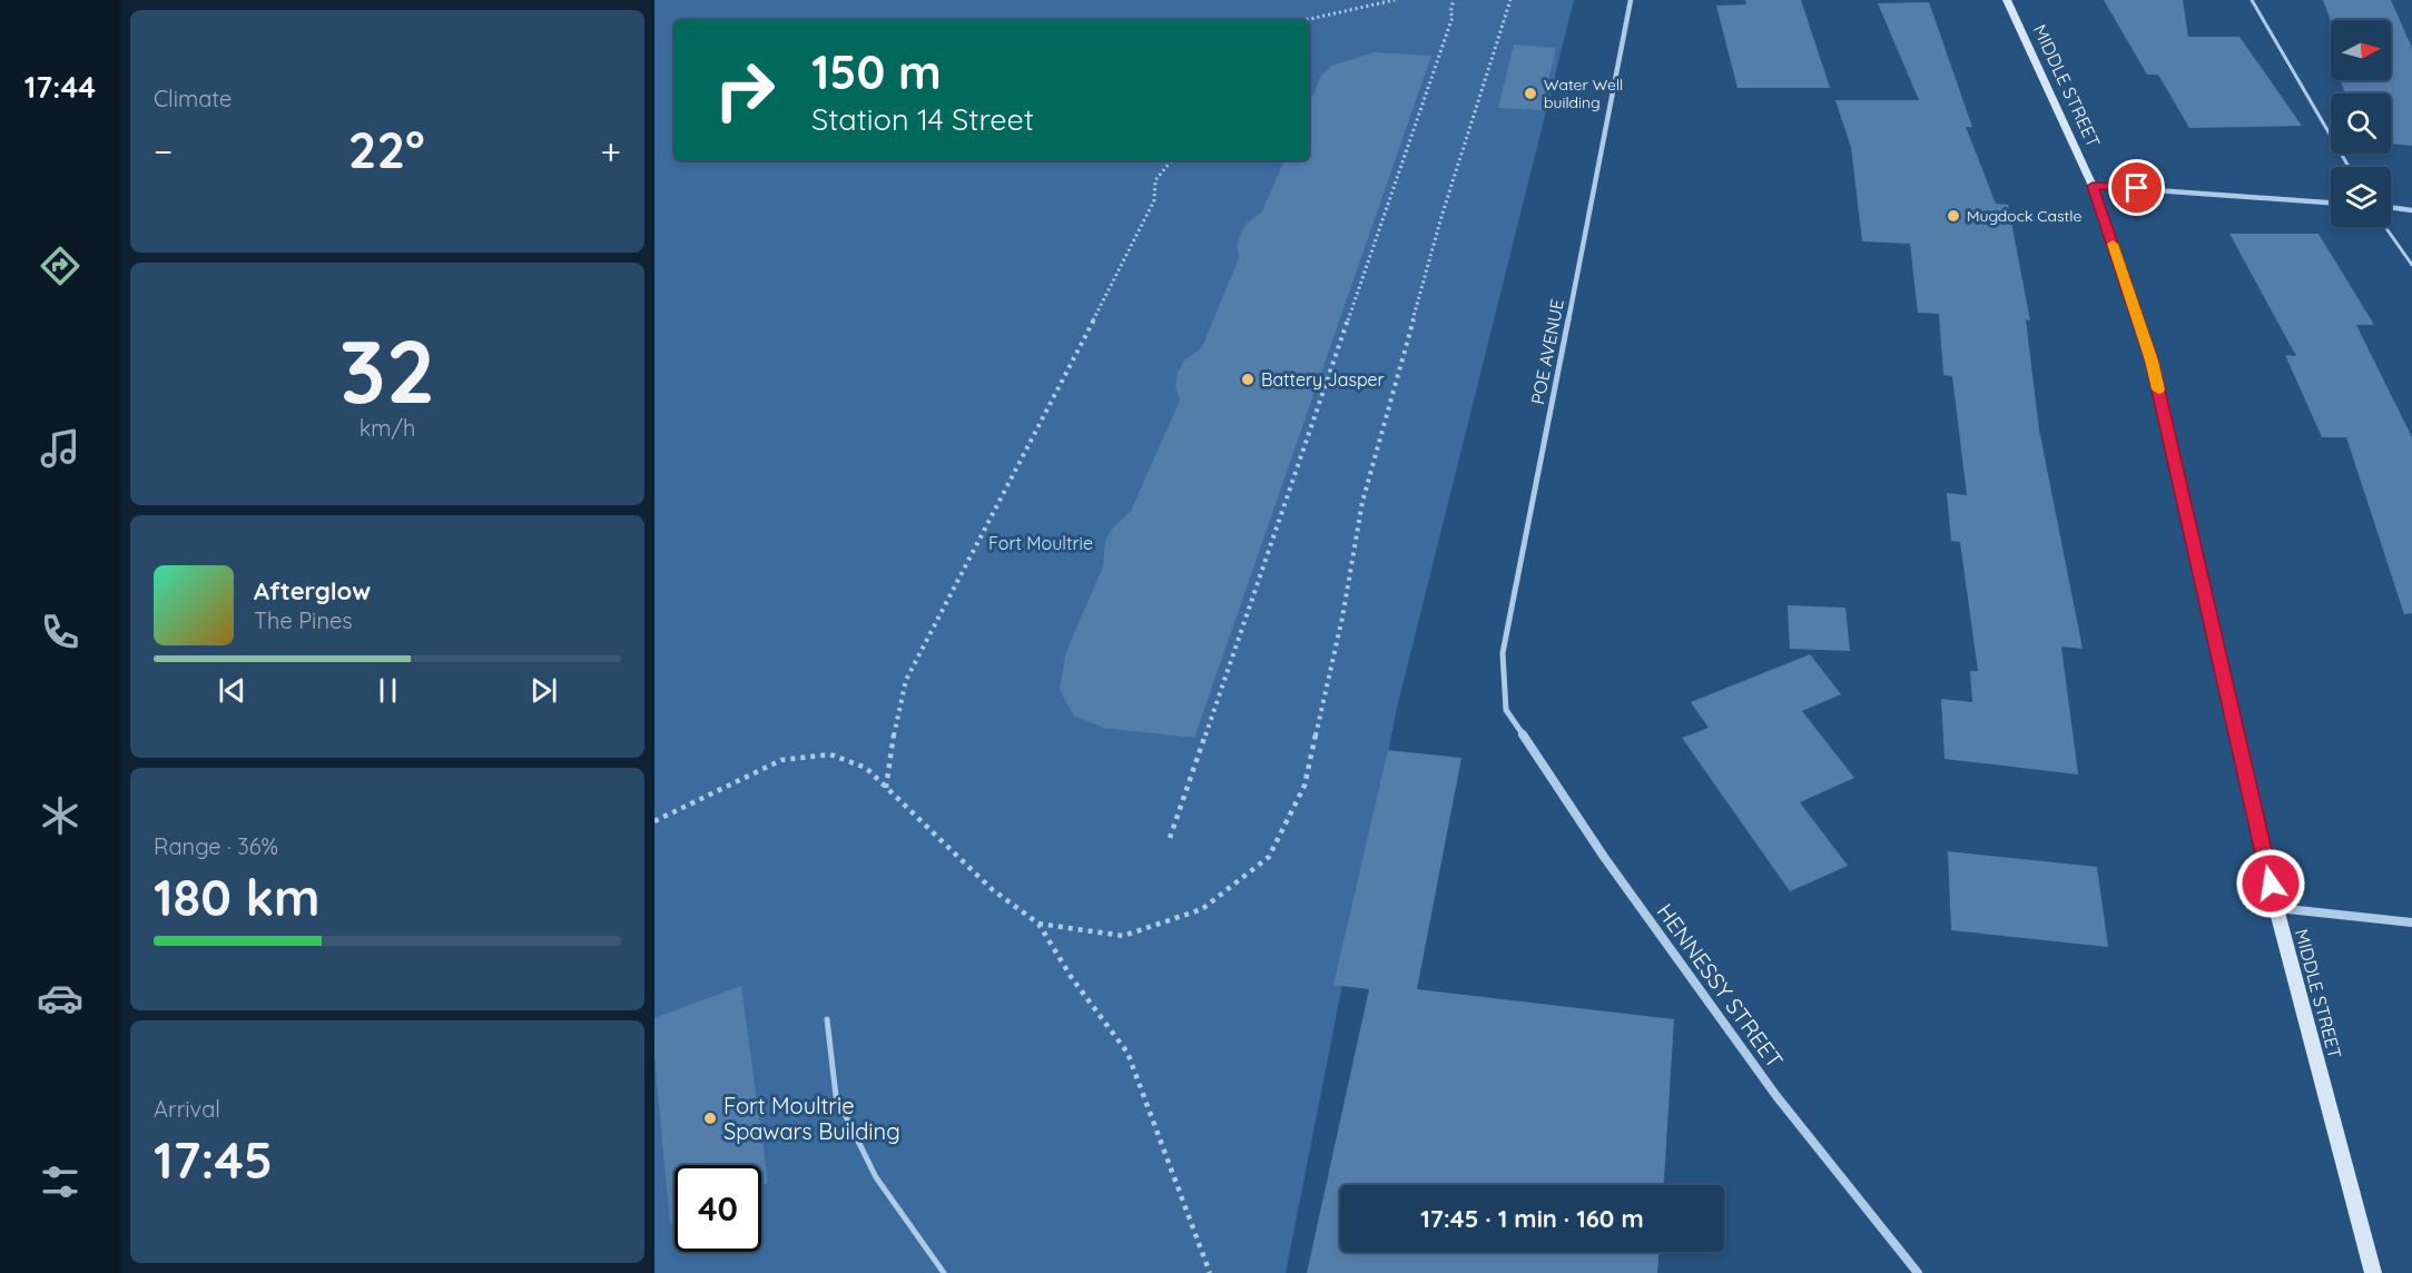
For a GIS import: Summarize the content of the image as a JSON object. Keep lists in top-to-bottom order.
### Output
{
  "streets": {
    "street": ["MIDDLE STREET", "POE AVENUE", "HENNESSY STREET"]
  },
  "crossings": [
    ["POE AVENUE", "HENNESSY STREET"]
  ],
  "parks": ["Fort Moultrie"],
  "places": [
    "Water Well building",
    "Mugdock Castle",
    "Battery Jasper",
    "Fort Moultrie Spawars Building"
  ],
  "north": "right",
  "page": {
    "tabs": "17:44",
    "tile": [
      "Climate",
      ["32", "km/h"],
      ["Range · 36%", "180 km"],
      ["Arrival", "17:45"]
    ],
    "turn": ["150 m", "Station 14 Street"],
    "heat": ["−", "22°", "+"],
    "song": ["Afterglow", "The Pines"],
    "limit": "40",
    "trip": "17:45 · 1 min · 160 m"
  }
}
